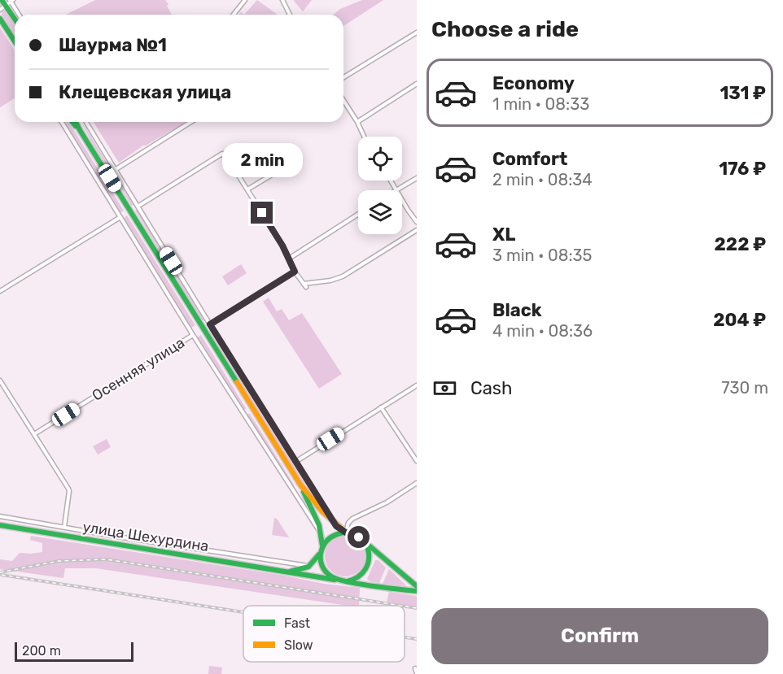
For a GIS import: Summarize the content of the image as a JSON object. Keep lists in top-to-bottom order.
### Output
{
  "streets": {
    "main road": ["улица Шехурдина"],
    "street": ["Осенняя улица"]
  },
  "legend": ["Fast", "Slow"],
  "scale_bar": "200 m",
  "page": {
    "heading": "Choose a ride",
    "banner": ["Шаурма №1", "Клещевская улица"],
    "list": [
      {
        "name": "Economy",
        "note": "1 min · 08:33",
        "value": "131 ₽"
      },
      {
        "name": "Comfort",
        "note": "2 min · 08:34",
        "value": "176 ₽"
      },
      {
        "name": "XL",
        "note": "3 min · 08:35",
        "value": "222 ₽"
      },
      {
        "name": "Black",
        "note": "4 min · 08:36",
        "value": "204 ₽"
      }
    ],
    "bubble": "2 min",
    "pay": ["Cash", "730 m"],
    "buttons": "Confirm",
    "scale": "200 m"
  }
}
